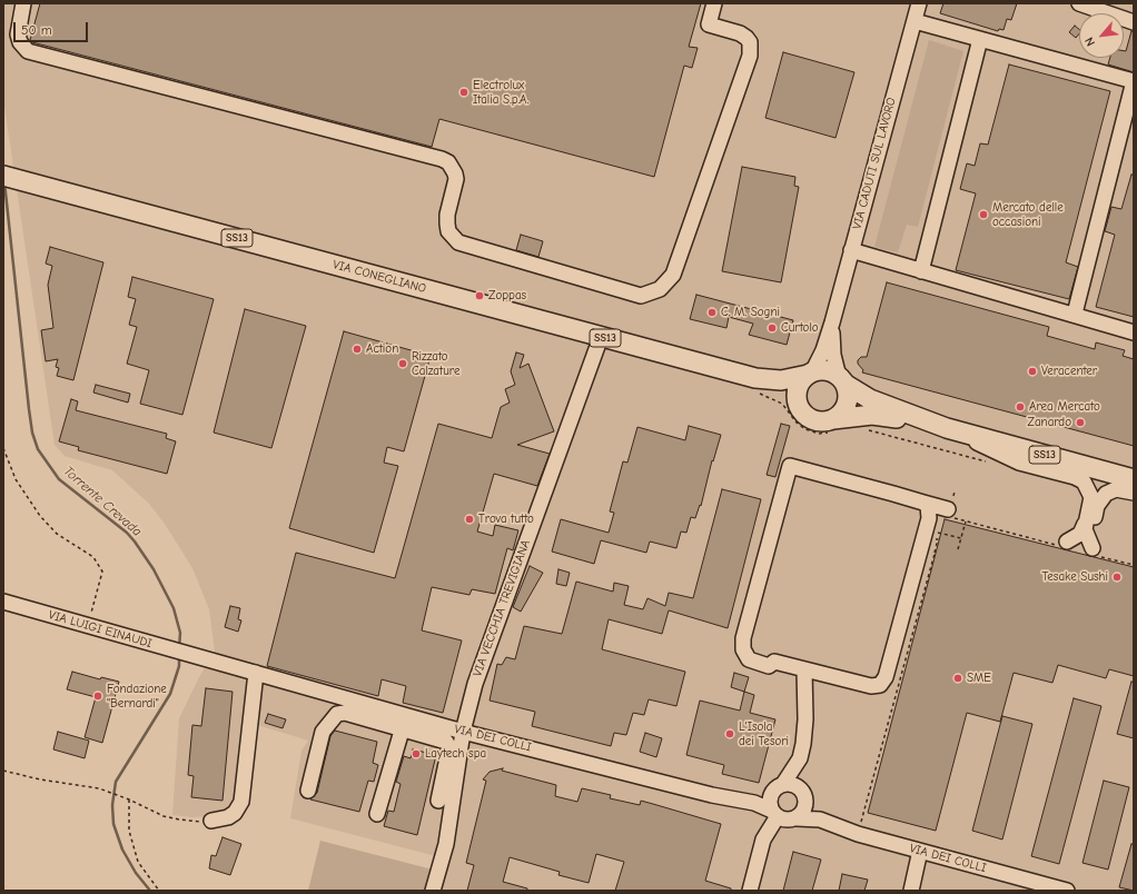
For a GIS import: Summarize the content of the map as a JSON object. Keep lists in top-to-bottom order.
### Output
{
  "streets": {
    "main road": ["SS13", "VIA CONEGLIANO"],
    "street": [
      "VIA CADUTI SUL LAVORO",
      "VIA VECCHIA TREVIGIANA",
      "VIA LUIGI EINAUDI",
      "VIA DEI COLLI"
    ]
  },
  "crossings": [
    ["VIA CADUTI SUL LAVORO", "SS13"],
    ["VIA CADUTI SUL LAVORO", "VIA CONEGLIANO"],
    ["SS13", "VIA CONEGLIANO"],
    ["VIA CONEGLIANO", "VIA VECCHIA TREVIGIANA"],
    ["VIA VECCHIA TREVIGIANA", "VIA DEI COLLI"],
    ["VIA LUIGI EINAUDI", "VIA DEI COLLI"]
  ],
  "water": ["Torrente Crevada"],
  "places": [
    "Electrolux Italia S.p.A.",
    "Mercato delle occasioni",
    "Zoppas",
    "C. M. Sogni",
    "Curtolo",
    "Action",
    "Rizzato Calzature",
    "Veracenter",
    "Area Mercato",
    "Zanardo",
    "Trova tutto",
    "Tesake Sushi",
    "SME",
    "Fondazione \"Bernardi\"",
    "L'Isola dei Tesori",
    "Laytech spa"
  ],
  "scale_bar": "50 m",
  "north": "bottom left"
}
